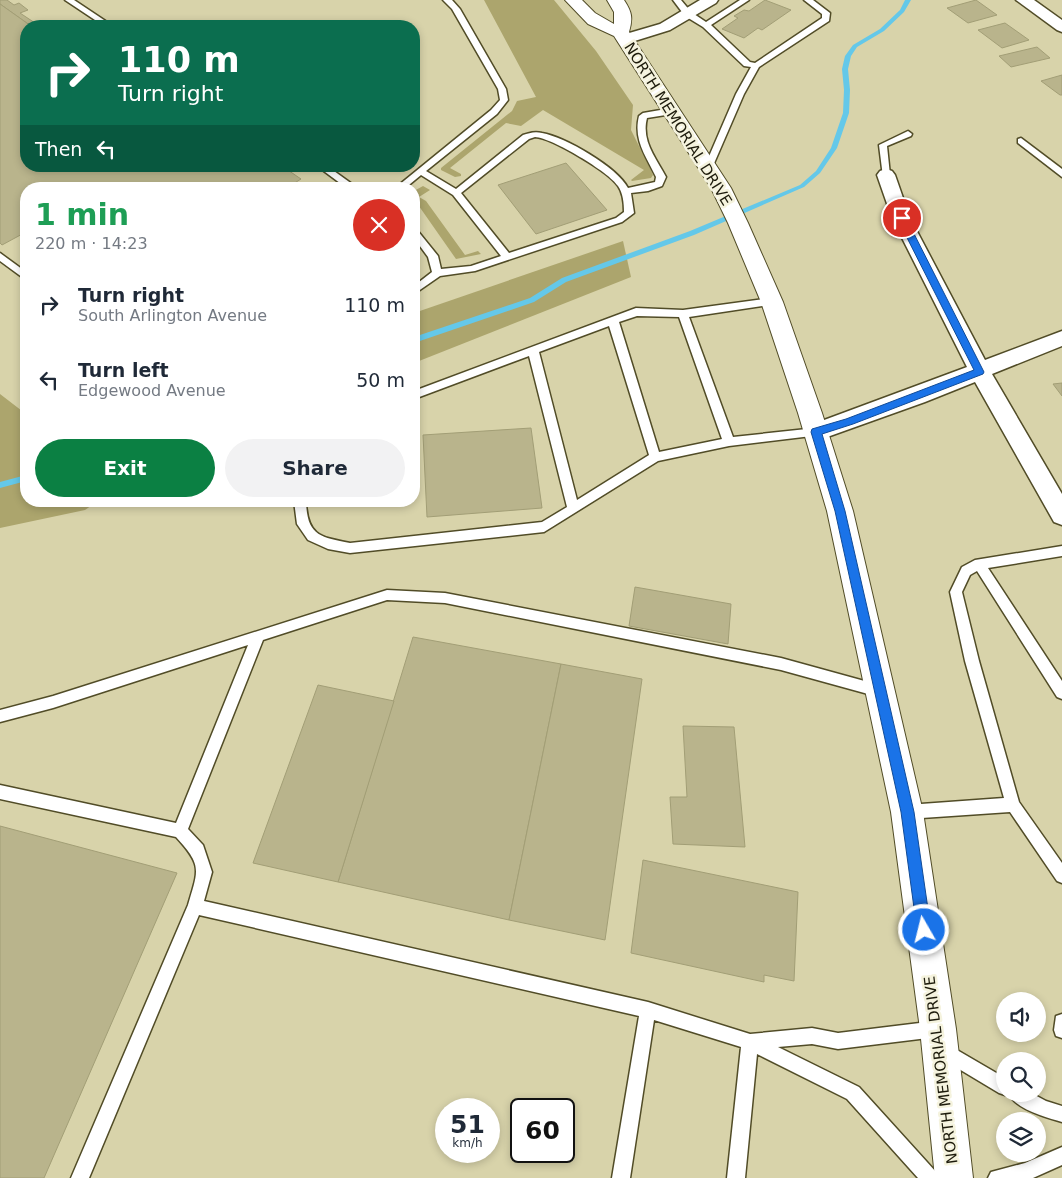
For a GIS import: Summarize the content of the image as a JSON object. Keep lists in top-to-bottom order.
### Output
{
  "streets": {
    "main road": ["NORTH MEMORIAL DRIVE"]
  },
  "page": {
    "turn": ["110 m", "Turn right"],
    "then": "Then",
    "heading": ["1 min", "220 m · 14:23"],
    "list": [
      {
        "name": "Turn right",
        "note": "South Arlington Avenue",
        "value": "110 m"
      },
      {
        "name": "Turn left",
        "note": "Edgewood Avenue",
        "value": "50 m"
      }
    ],
    "buttons": ["Exit", "Share"],
    "speed": "51 km/h",
    "limit": "60"
  }
}
